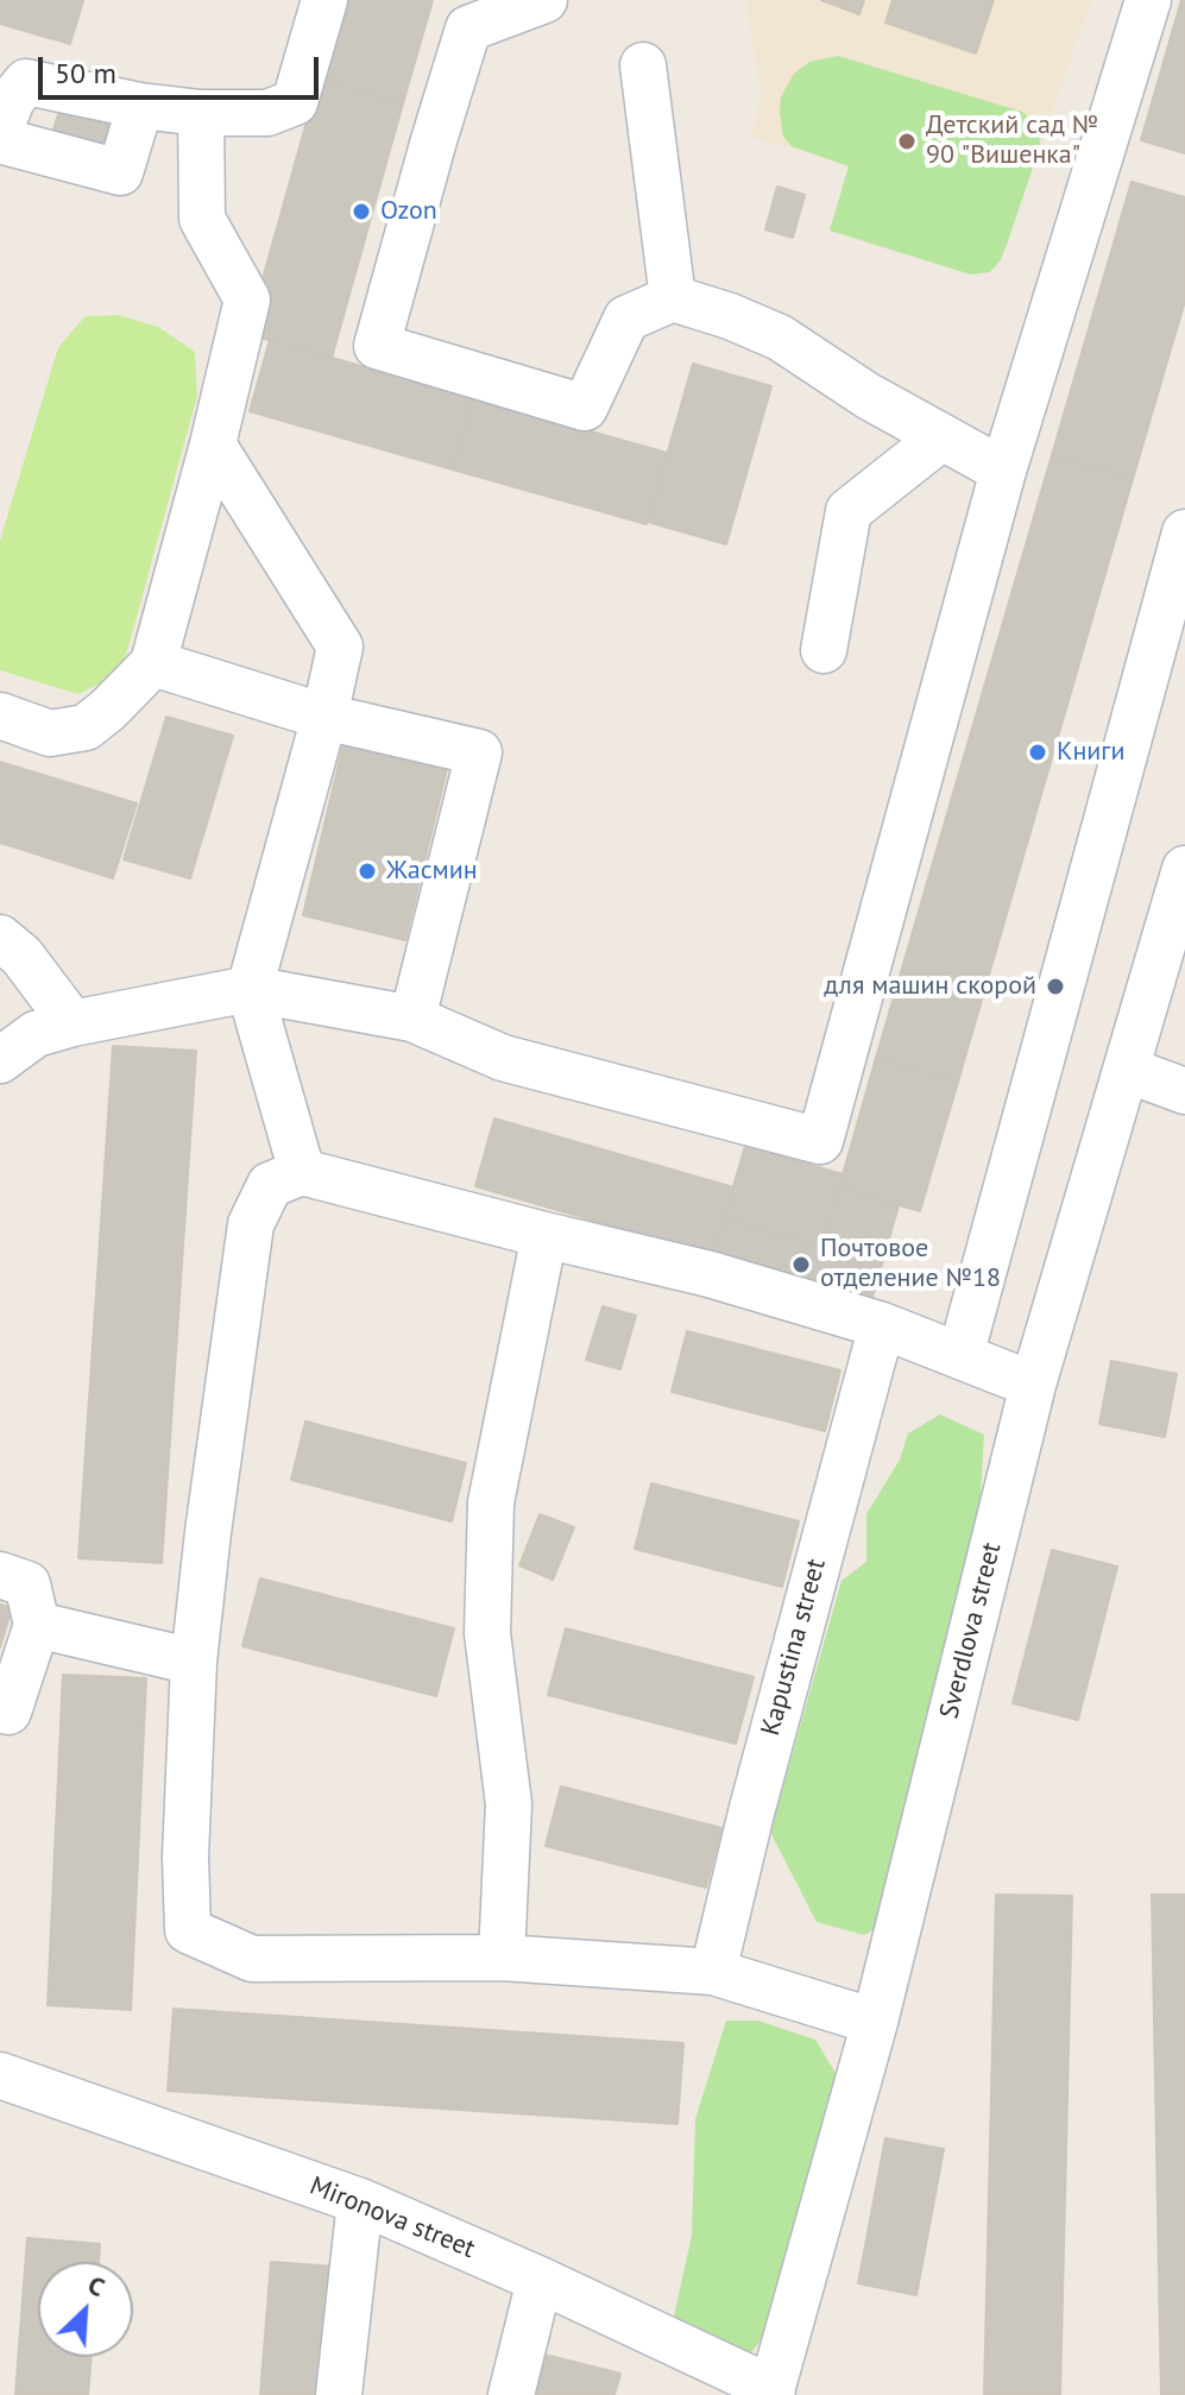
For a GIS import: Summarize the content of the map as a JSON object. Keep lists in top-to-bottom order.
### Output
{
  "streets": {
    "street": ["Sverdlova street", "Kapustina street", "Mironova street"]
  },
  "crossings": [
    ["Sverdlova street", "Mironova street"]
  ],
  "places": [
    "Детский сад № 90 \"Вишенка\"",
    "Ozon",
    "Книги",
    "Жасмин",
    "для машин скорой",
    "Почтовое отделение №18"
  ],
  "scale_bar": "50 m",
  "north": "top right"
}
